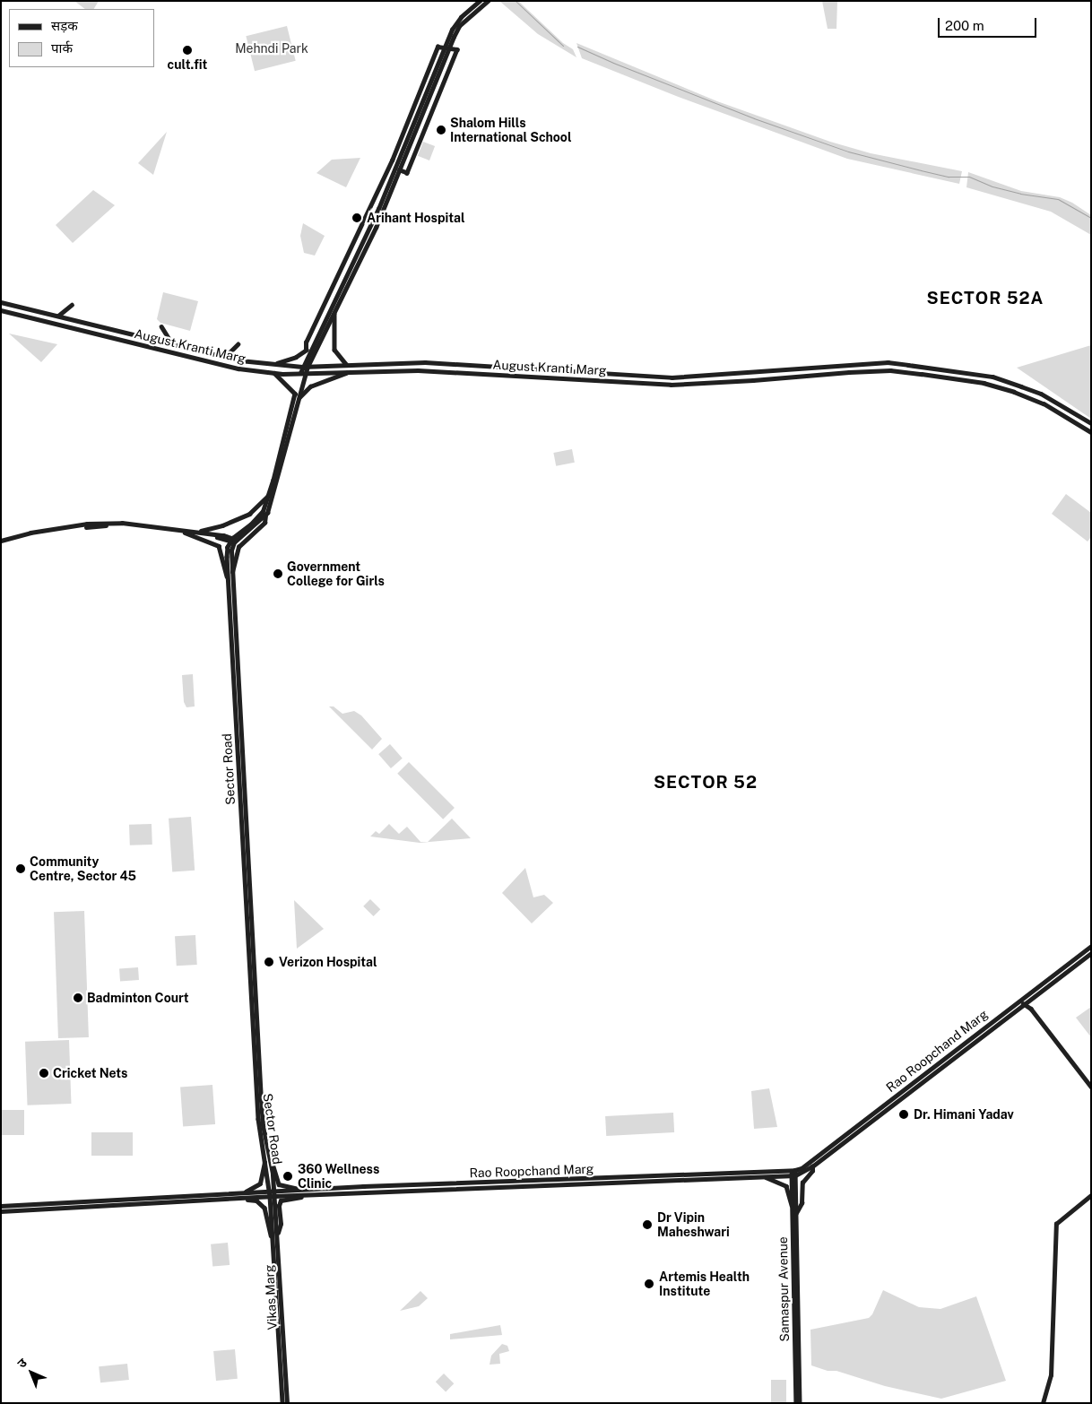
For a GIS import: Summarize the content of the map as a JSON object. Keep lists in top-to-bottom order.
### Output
{
  "streets": {
    "main road": [
      "August Kranti Marg",
      "Sector Road",
      "Rao Roopchand Marg",
      "Samaspur Avenue",
      "Vikas Marg"
    ]
  },
  "crossings": [
    ["Sector Road", "Rao Roopchand Marg"],
    ["Sector Road", "Vikas Marg"],
    ["Rao Roopchand Marg", "Samaspur Avenue"],
    ["Rao Roopchand Marg", "Vikas Marg"]
  ],
  "districts": ["SECTOR 52A", "SECTOR 52"],
  "parks": ["Mehndi Park"],
  "places": [
    "cult.fit",
    "Shalom Hills International School",
    "Arihant Hospital",
    "Government College for Girls",
    "Community Centre, Sector 45",
    "Verizon Hospital",
    "Badminton Court",
    "Cricket Nets",
    "Dr. Himani Yadav",
    "360 Wellness Clinic",
    "Dr Vipin Maheshwari",
    "Artemis Health Institute"
  ],
  "legend": ["सड़क", "पार्क"],
  "scale_bar": "200 m",
  "north": "top left"
}
